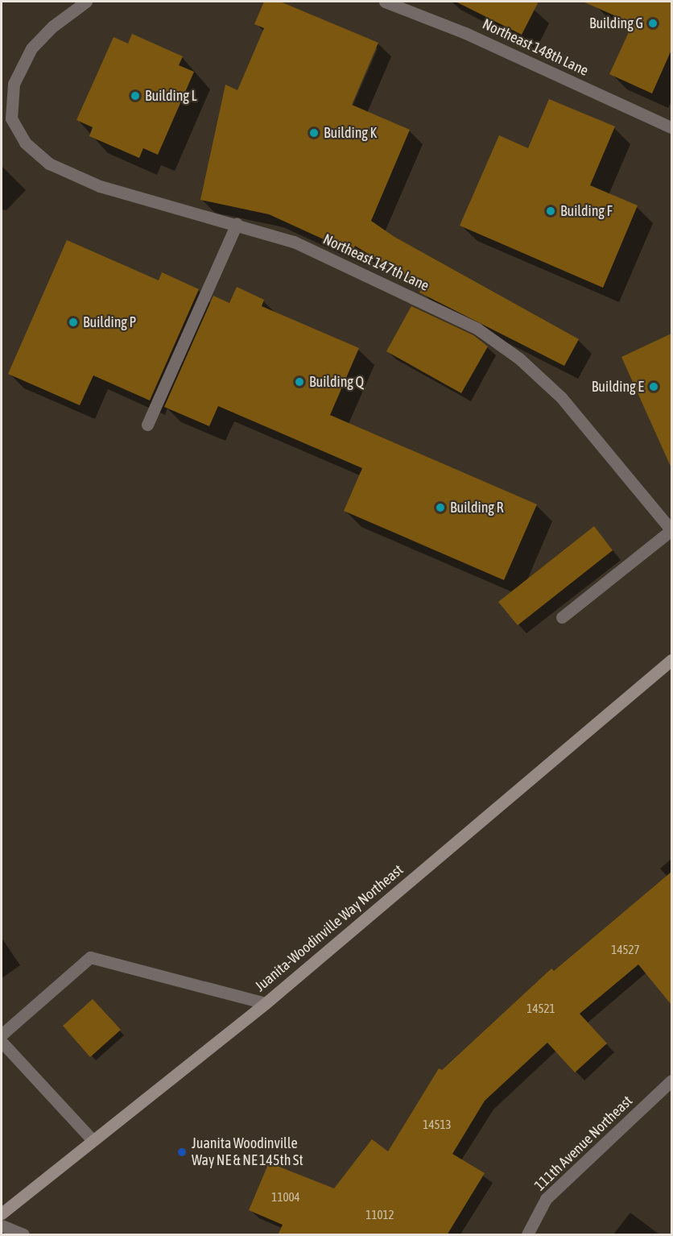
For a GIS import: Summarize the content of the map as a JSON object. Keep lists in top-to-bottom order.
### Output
{
  "streets": {
    "main road": ["Juanita-Woodinville Way Northeast"],
    "street": ["Northeast 148th Lane", "Northeast 147th Lane", "111th Avenue Northeast"]
  },
  "places": [
    "Building G",
    "Building L",
    "Building K",
    "Building F",
    "Building P",
    "Building Q",
    "Building E",
    "Building R",
    "Juanita Woodinville Way NE & NE 145th St"
  ],
  "house_numbers": [
    "14527",
    "14521",
    "14513",
    "11004",
    "11012"
  ]
}
